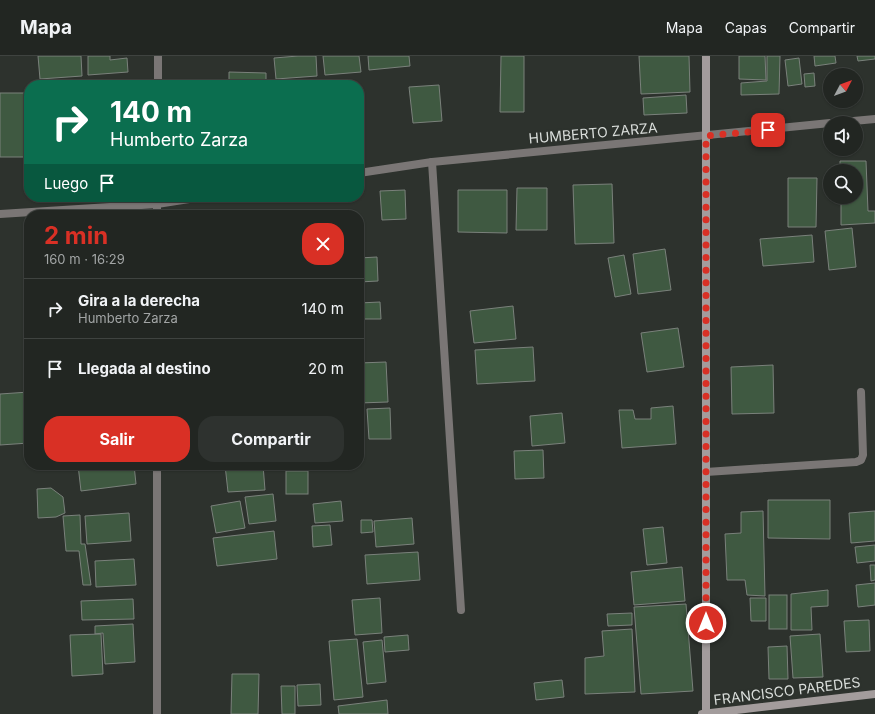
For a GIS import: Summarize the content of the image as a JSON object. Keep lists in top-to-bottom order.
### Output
{
  "streets": {
    "street": ["HUMBERTO ZARZA", "FRANCISCO PAREDES"]
  },
  "north": "top right",
  "page": {
    "header": "Mapa",
    "nav": ["Mapa", "Capas", "Compartir"],
    "turn": ["140 m", "Humberto Zarza"],
    "then": "Luego",
    "heading": ["2 min", "160 m · 16:29"],
    "list": [
      {
        "name": "Gira a la derecha",
        "note": "Humberto Zarza",
        "value": "140 m"
      },
      {
        "name": "Llegada al destino",
        "value": "20 m"
      }
    ],
    "buttons": ["Salir", "Compartir"]
  }
}
